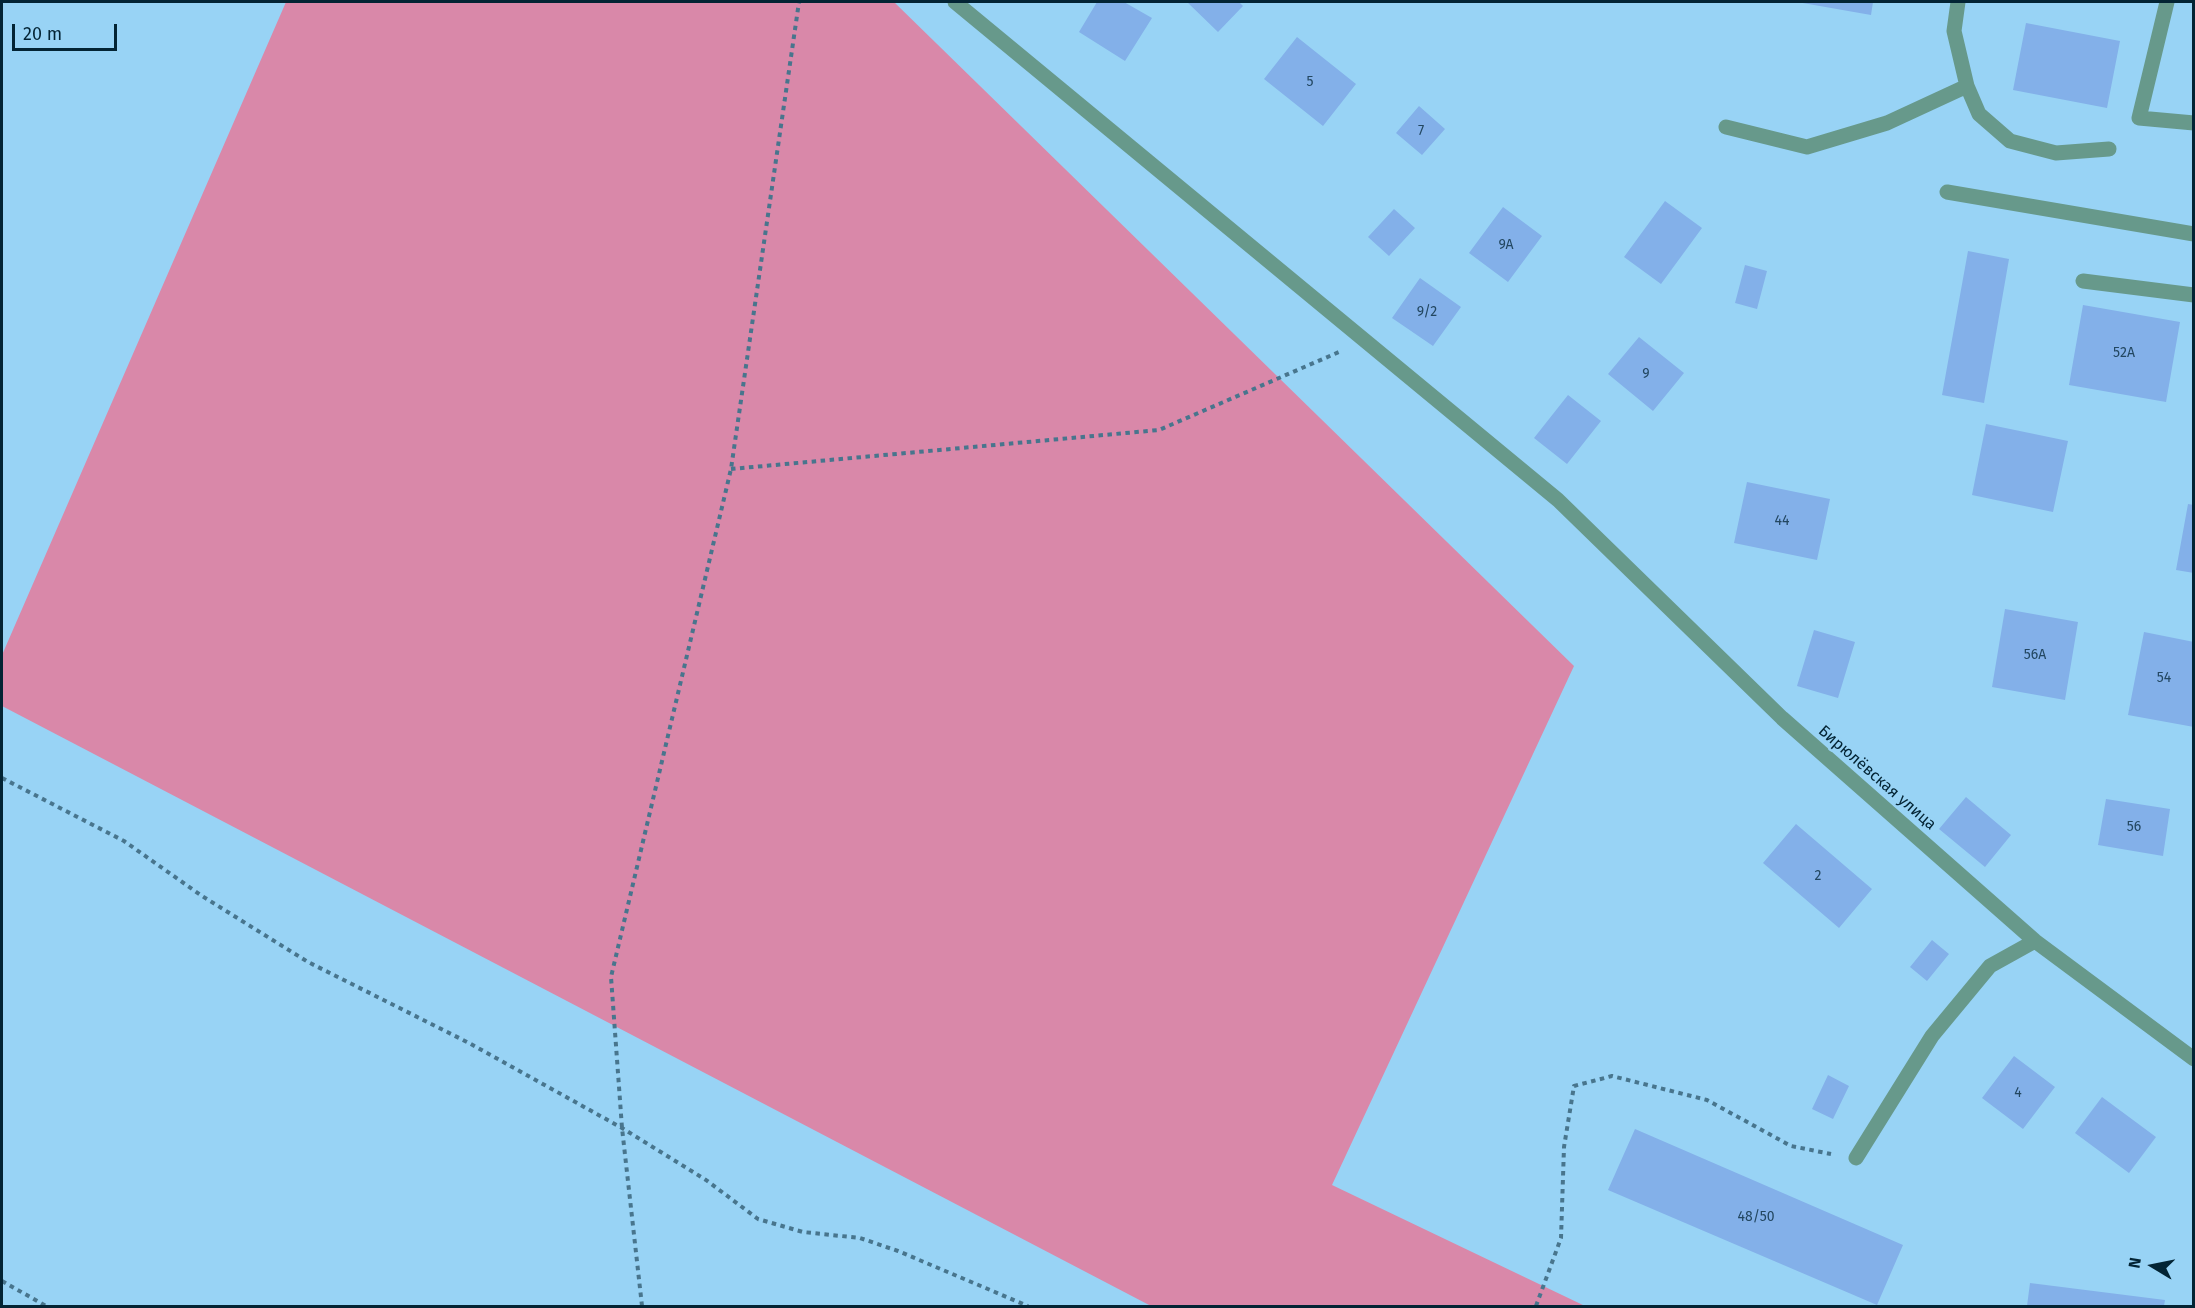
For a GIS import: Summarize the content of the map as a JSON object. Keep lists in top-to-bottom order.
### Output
{
  "streets": {
    "street": ["Бирюлёвская улица"]
  },
  "house_numbers": [
    "5",
    "7",
    "9А",
    "9/2",
    "52А",
    "9",
    "44",
    "56А",
    "54",
    "56",
    "2",
    "4",
    "48/50"
  ],
  "scale_bar": "20 m",
  "north": "left"
}
